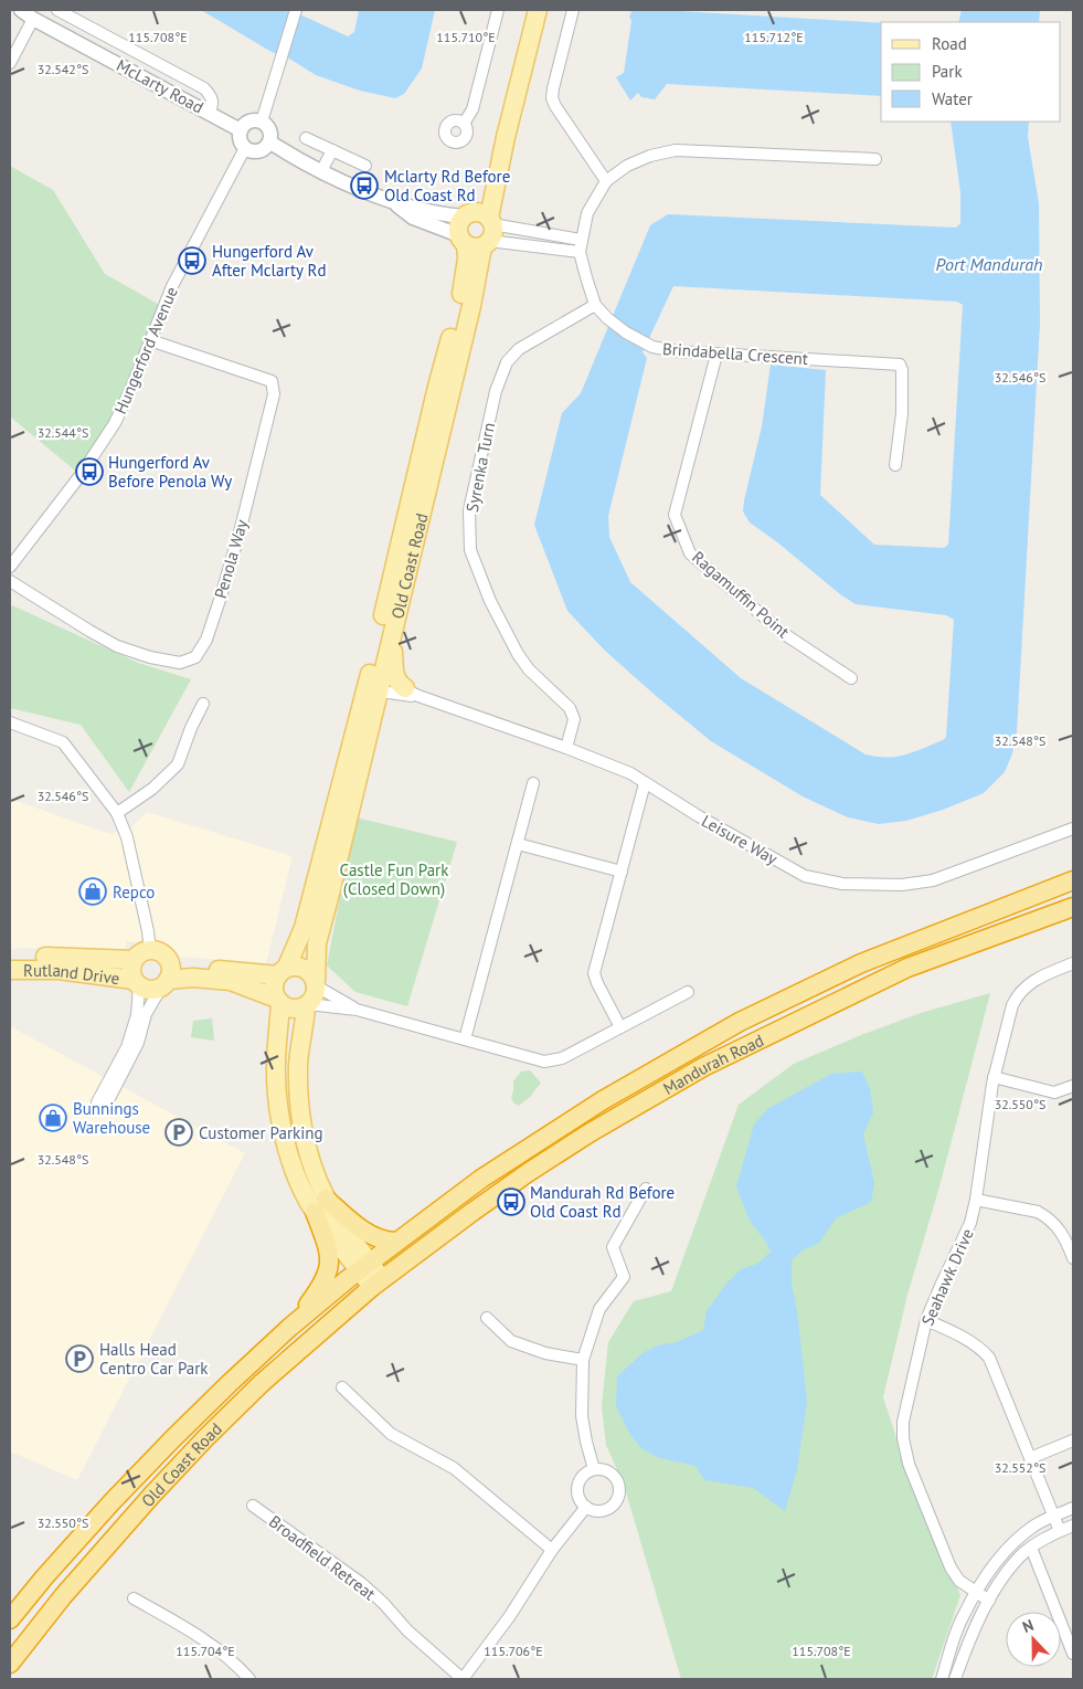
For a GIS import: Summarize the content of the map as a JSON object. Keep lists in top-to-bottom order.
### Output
{
  "streets": {
    "highway": ["Old Coast Road", "Mandurah Road"],
    "main road": ["Rutland Drive"],
    "street": [
      "McLarty Road",
      "Hungerford Avenue",
      "Brindabella Crescent",
      "Syrenka Turn",
      "Penola Way",
      "Ragamuffin Point",
      "Leisure Way",
      "Seahawk Drive",
      "Broadfield Retreat"
    ]
  },
  "crossings": [
    ["McLarty Road", "Hungerford Avenue"],
    ["Hungerford Avenue", "Penola Way"],
    ["Brindabella Crescent", "Syrenka Turn"],
    ["Brindabella Crescent", "Ragamuffin Point"],
    ["Syrenka Turn", "Leisure Way"],
    ["Old Coast Road", "Leisure Way"],
    ["Old Coast Road", "Mandurah Road"]
  ],
  "water": ["Port Mandurah"],
  "parks": ["Castle Fun Park (Closed Down)"],
  "places": {
    "bus stop": [
      "Mclarty Rd Before Old Coast Rd",
      "Hungerford Av After Mclarty Rd",
      "Hungerford Av Before Penola Wy",
      "Mandurah Rd Before Old Coast Rd"
    ],
    "shop": ["Repco", "Bunnings Warehouse"],
    "parking": ["Customer Parking", "Halls Head Centro Car Park"]
  },
  "legend": ["Road", "Park", "Water"],
  "north": "top",
  "coordinates": [
    "115.708°E",
    "115.710°E",
    "115.712°E",
    "32.542°S",
    "32.546°S",
    "32.544°S",
    "32.548°S",
    "32.550°S",
    "32.552°S",
    "115.704°E",
    "115.706°E"
  ]
}
